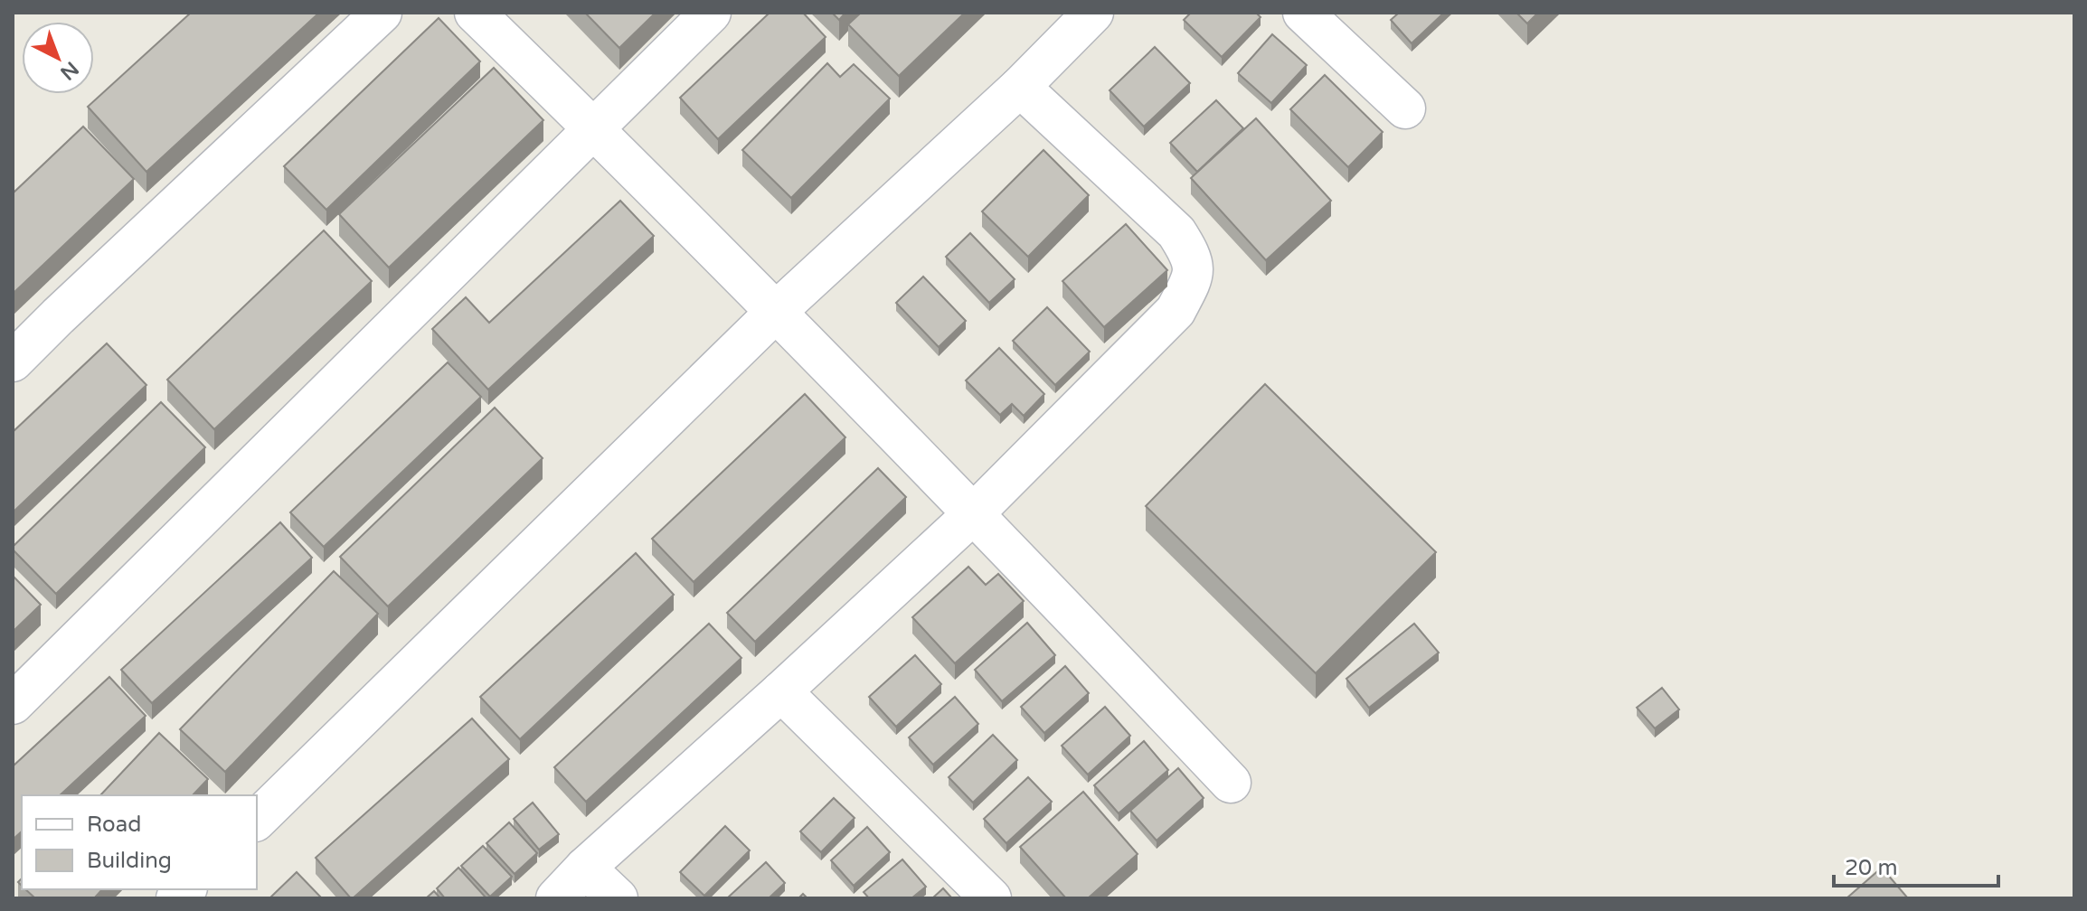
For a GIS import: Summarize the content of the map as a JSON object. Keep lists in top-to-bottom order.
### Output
{
  "legend": ["Road", "Building"],
  "scale_bar": "20 m",
  "north": "bottom right"
}
